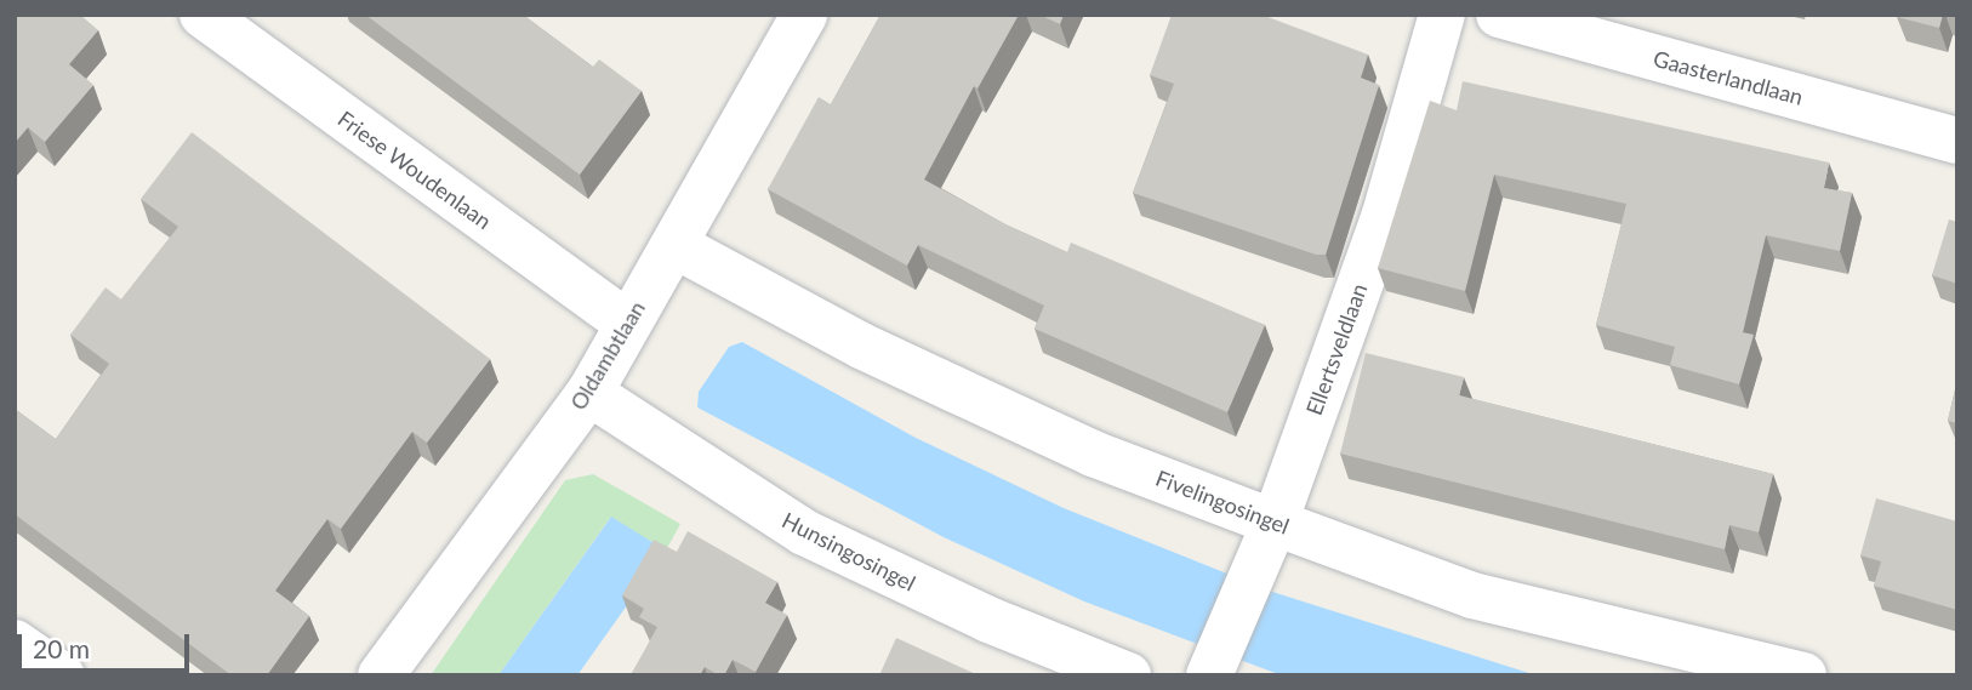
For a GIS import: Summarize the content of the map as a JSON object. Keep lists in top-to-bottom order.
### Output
{
  "streets": {
    "street": [
      "Gaasterlandlaan",
      "Friese Woudenlaan",
      "Ellertsveldlaan",
      "Oldambtlaan",
      "Fivelingosingel",
      "Hunsingosingel"
    ]
  },
  "crossings": [
    ["Friese Woudenlaan", "Oldambtlaan"],
    ["Ellertsveldlaan", "Fivelingosingel"],
    ["Oldambtlaan", "Fivelingosingel"],
    ["Oldambtlaan", "Hunsingosingel"]
  ],
  "scale_bar": "20 m"
}
